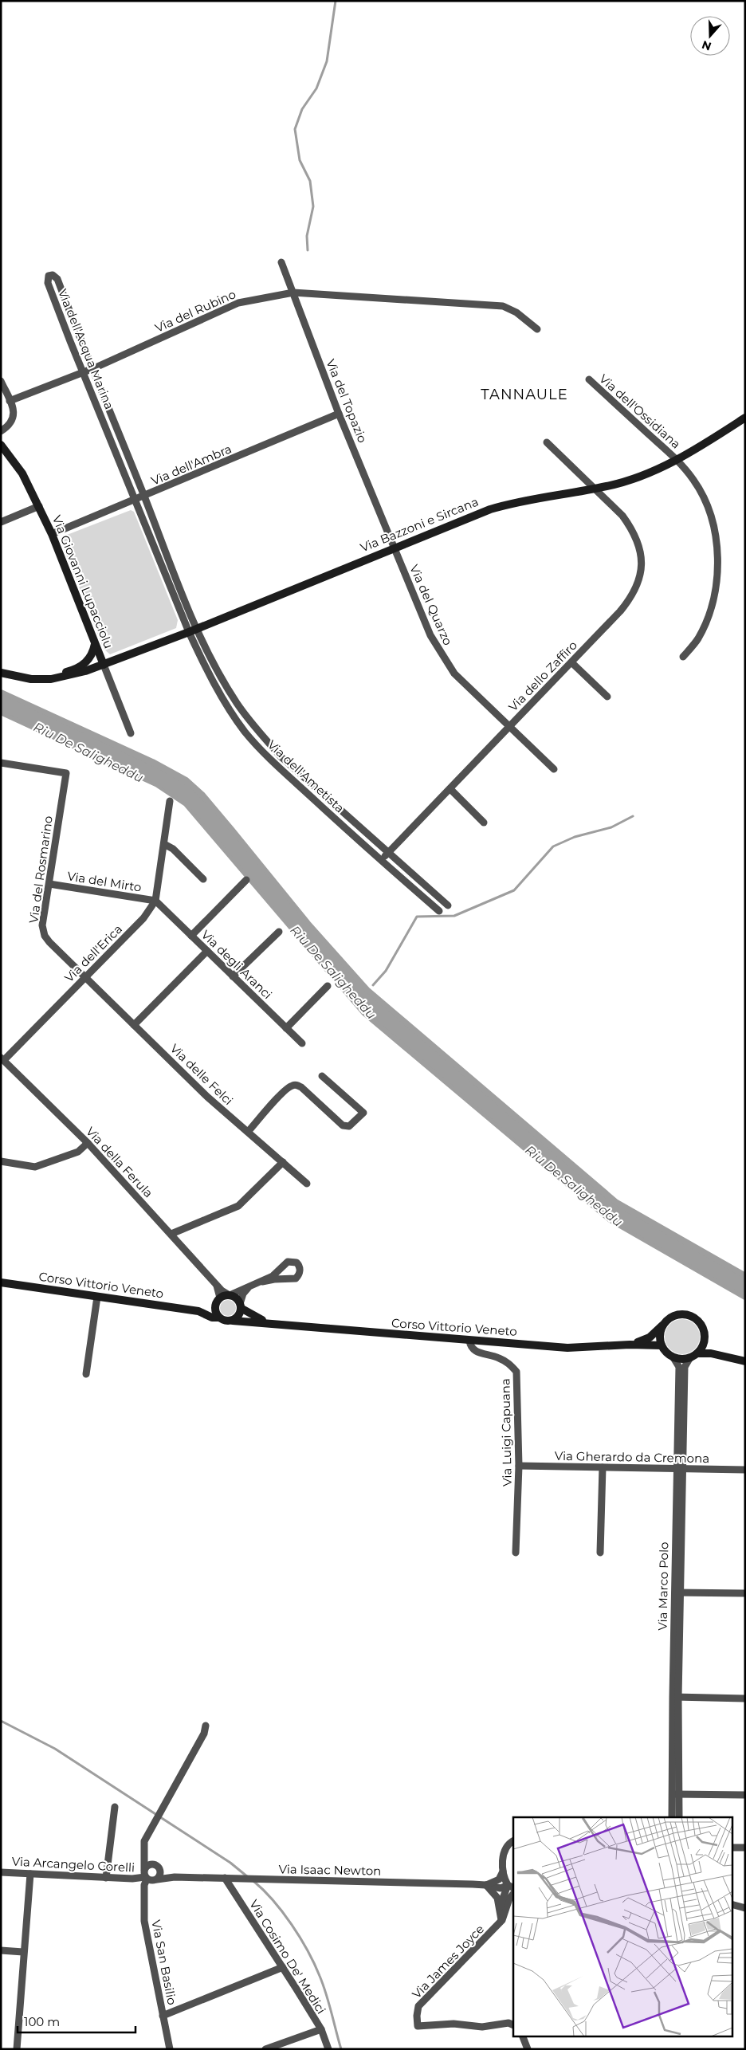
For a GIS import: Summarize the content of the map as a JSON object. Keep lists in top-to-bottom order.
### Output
{
  "streets": {
    "street": [
      "Via del Rubino",
      "Via dell'Acqua Marina",
      "Via del Topazio",
      "Via dell'Ossidiana",
      "Via dell'Ambra",
      "Via Bazzoni e Sircana",
      "Via Giovanni Lupacciolu",
      "Via del Quarzo",
      "Via dello Zaffiro",
      "Via dell'Ametista",
      "Via del Rosmarino",
      "Via del Mirto",
      "Via dell'Erica",
      "Via degli Aranci",
      "Via delle Felci",
      "Via della Ferula",
      "Corso Vittorio Veneto",
      "Via Luigi Capuana",
      "Via Gherardo da Cremona",
      "Via Marco Polo",
      "Via Arcangelo Corelli",
      "Via Isaac Newton",
      "Via Cosimo De' Medici",
      "Via James Joyce",
      "Via San Basilio"
    ]
  },
  "crossings": [
    ["Via del Rubino", "Via dell'Acqua Marina"],
    ["Via del Rubino", "Via del Topazio"],
    ["Via dell'Acqua Marina", "Via dell'Ambra"],
    ["Via dell'Acqua Marina", "Via Bazzoni e Sircana"],
    ["Via dell'Acqua Marina", "Via dell'Ametista"],
    ["Via del Topazio", "Via dell'Ambra"],
    ["Via del Topazio", "Via Bazzoni e Sircana"],
    ["Via del Topazio", "Via del Quarzo"],
    ["Via dell'Ossidiana", "Via Bazzoni e Sircana"],
    ["Via dell'Ambra", "Via Giovanni Lupacciolu"],
    ["Via Bazzoni e Sircana", "Via Giovanni Lupacciolu"],
    ["Via Bazzoni e Sircana", "Via del Quarzo"],
    ["Via Bazzoni e Sircana", "Via dello Zaffiro"],
    ["Via Bazzoni e Sircana", "Via dell'Ametista"],
    ["Via del Quarzo", "Via dello Zaffiro"],
    ["Via dello Zaffiro", "Via dell'Ametista"],
    ["Via del Rosmarino", "Via del Mirto"],
    ["Via del Rosmarino", "Via dell'Erica"],
    ["Via del Rosmarino", "Via delle Felci"],
    ["Via del Mirto", "Via dell'Erica"],
    ["Via del Mirto", "Via degli Aranci"],
    ["Via dell'Erica", "Via degli Aranci"],
    ["Via dell'Erica", "Via delle Felci"],
    ["Via dell'Erica", "Via della Ferula"],
    ["Via della Ferula", "Corso Vittorio Veneto"],
    ["Corso Vittorio Veneto", "Via Luigi Capuana"],
    ["Corso Vittorio Veneto", "Via Marco Polo"],
    ["Via Luigi Capuana", "Via Gherardo da Cremona"],
    ["Via Gherardo da Cremona", "Via Marco Polo"],
    ["Via Arcangelo Corelli", "Via Isaac Newton"],
    ["Via Arcangelo Corelli", "Via San Basilio"],
    ["Via Isaac Newton", "Via Cosimo De' Medici"],
    ["Via Isaac Newton", "Via San Basilio"]
  ],
  "districts": ["TANNAULE"],
  "water": ["Riu De Saligheddu"],
  "scale_bar": "100 m",
  "north": "bottom"
}
